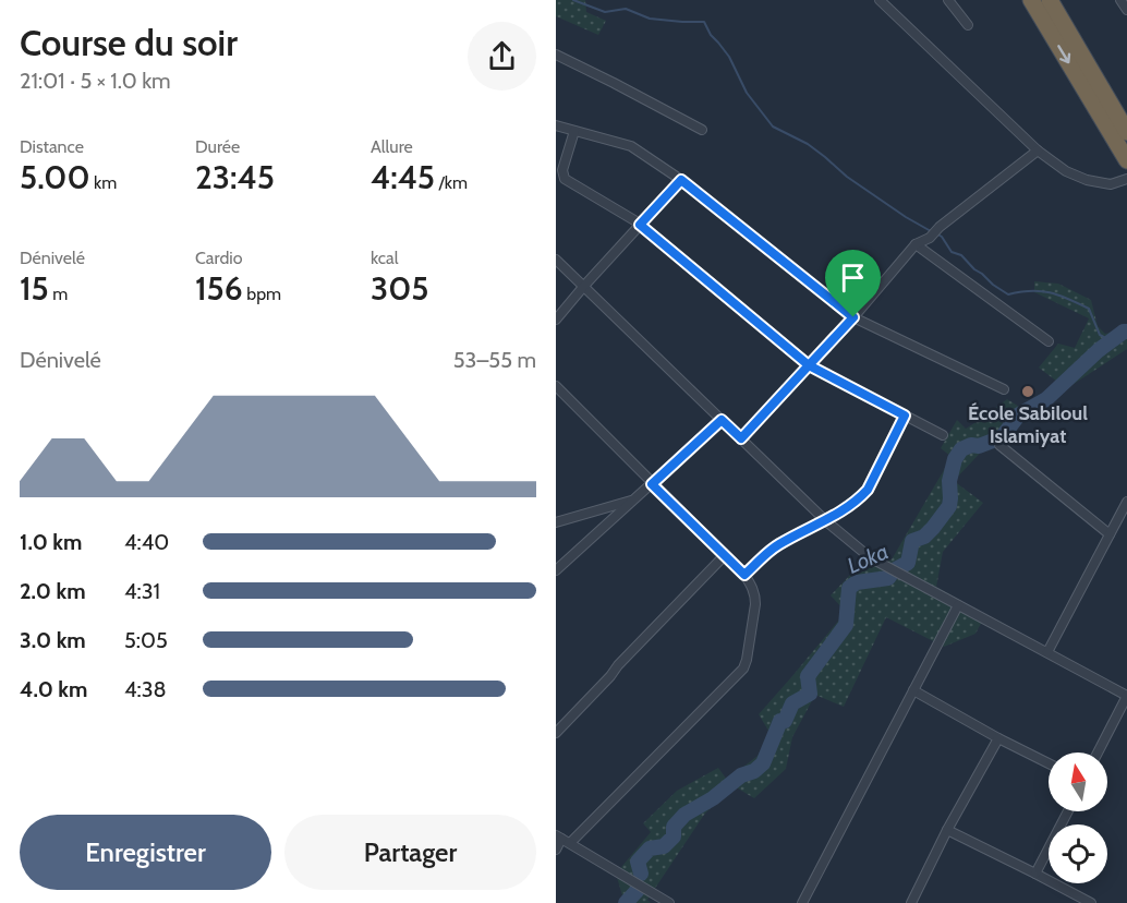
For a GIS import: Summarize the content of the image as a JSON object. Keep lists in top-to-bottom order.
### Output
{
  "water": ["Loka"],
  "places": ["École Sabiloul Islamiyat"],
  "north": "top",
  "page": {
    "heading": ["Course du soir", "21:01 · 5 × 1.0 km"],
    "stats": [
      ["Distance", "5.00 km"],
      ["Durée", "23:45"],
      ["Allure", "4:45 /km"],
      ["Dénivelé", "15 m"],
      ["Cardio", "156 bpm"],
      ["kcal", "305"]
    ],
    "chart": ["Dénivelé", "53–55 m"],
    "list": [
      {
        "name": "1.0 km",
        "note": "4:40"
      },
      {
        "name": "2.0 km",
        "note": "4:31"
      },
      {
        "name": "3.0 km",
        "note": "5:05"
      },
      {
        "name": "4.0 km",
        "note": "4:38"
      }
    ],
    "buttons": ["Enregistrer", "Partager"]
  }
}
